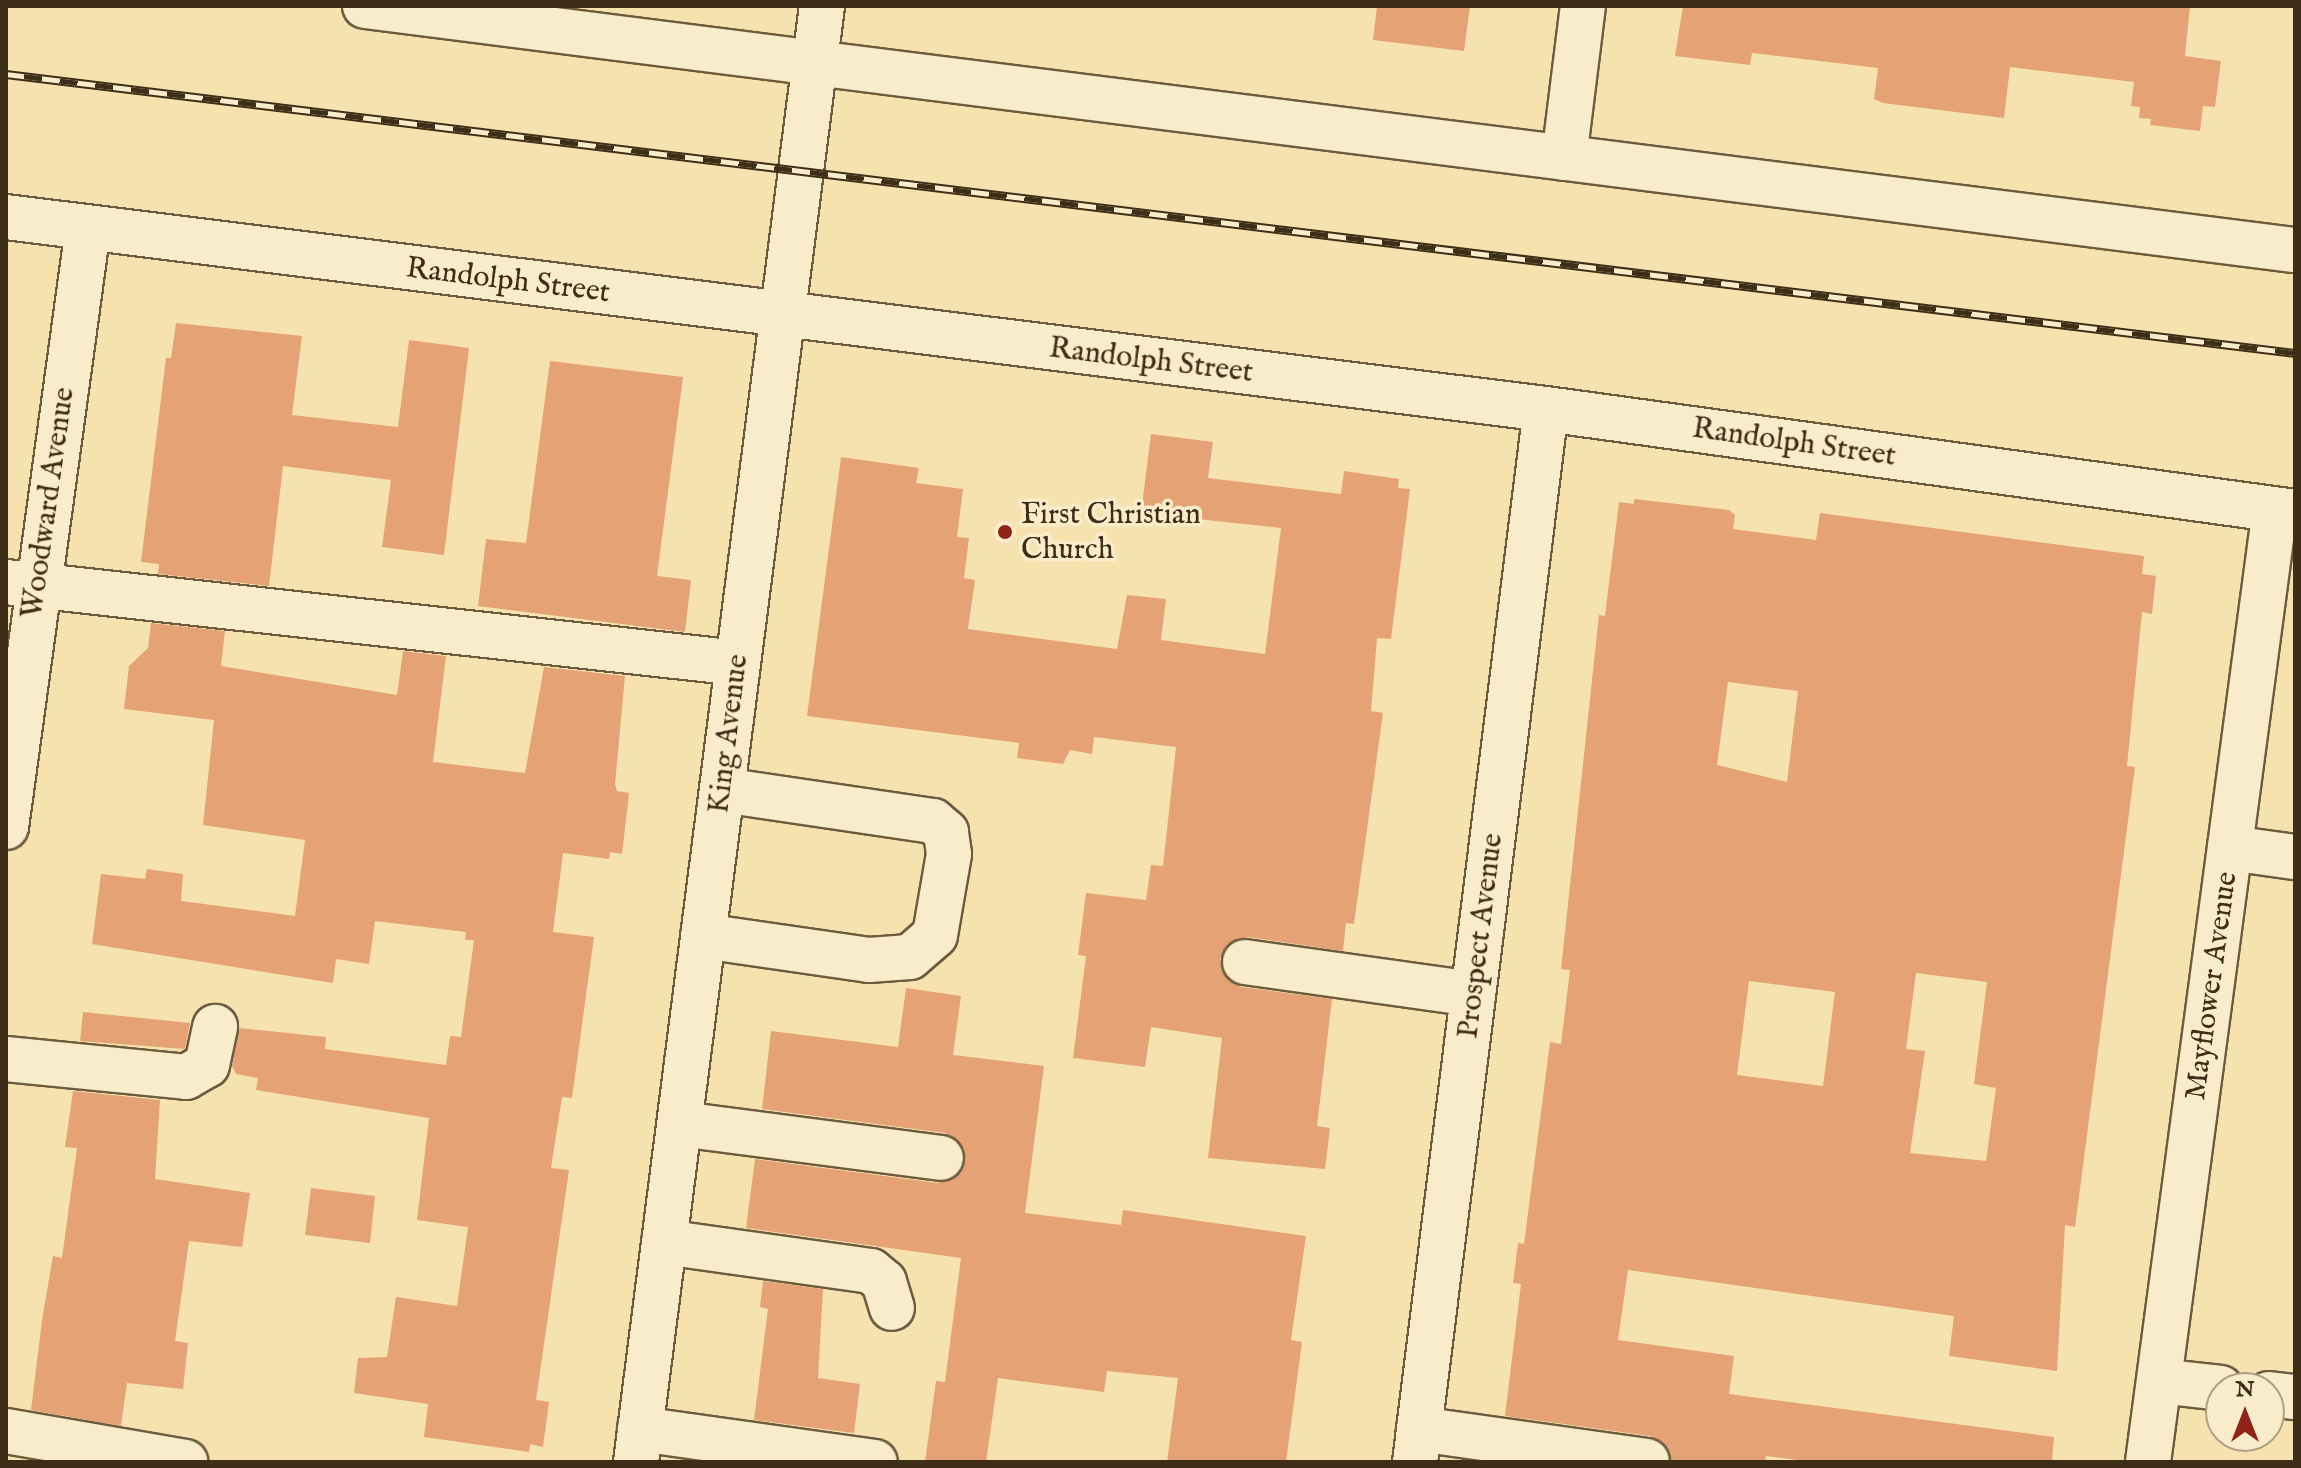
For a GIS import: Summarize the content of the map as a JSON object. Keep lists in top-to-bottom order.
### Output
{
  "streets": {
    "street": [
      "Randolph Street",
      "Woodward Avenue",
      "King Avenue",
      "Prospect Avenue",
      "Mayflower Avenue"
    ]
  },
  "crossings": [
    ["Randolph Street", "Woodward Avenue"],
    ["Randolph Street", "King Avenue"],
    ["Randolph Street", "Prospect Avenue"],
    ["Randolph Street", "Mayflower Avenue"]
  ],
  "places": ["First Christian Church"],
  "north": "top"
}
